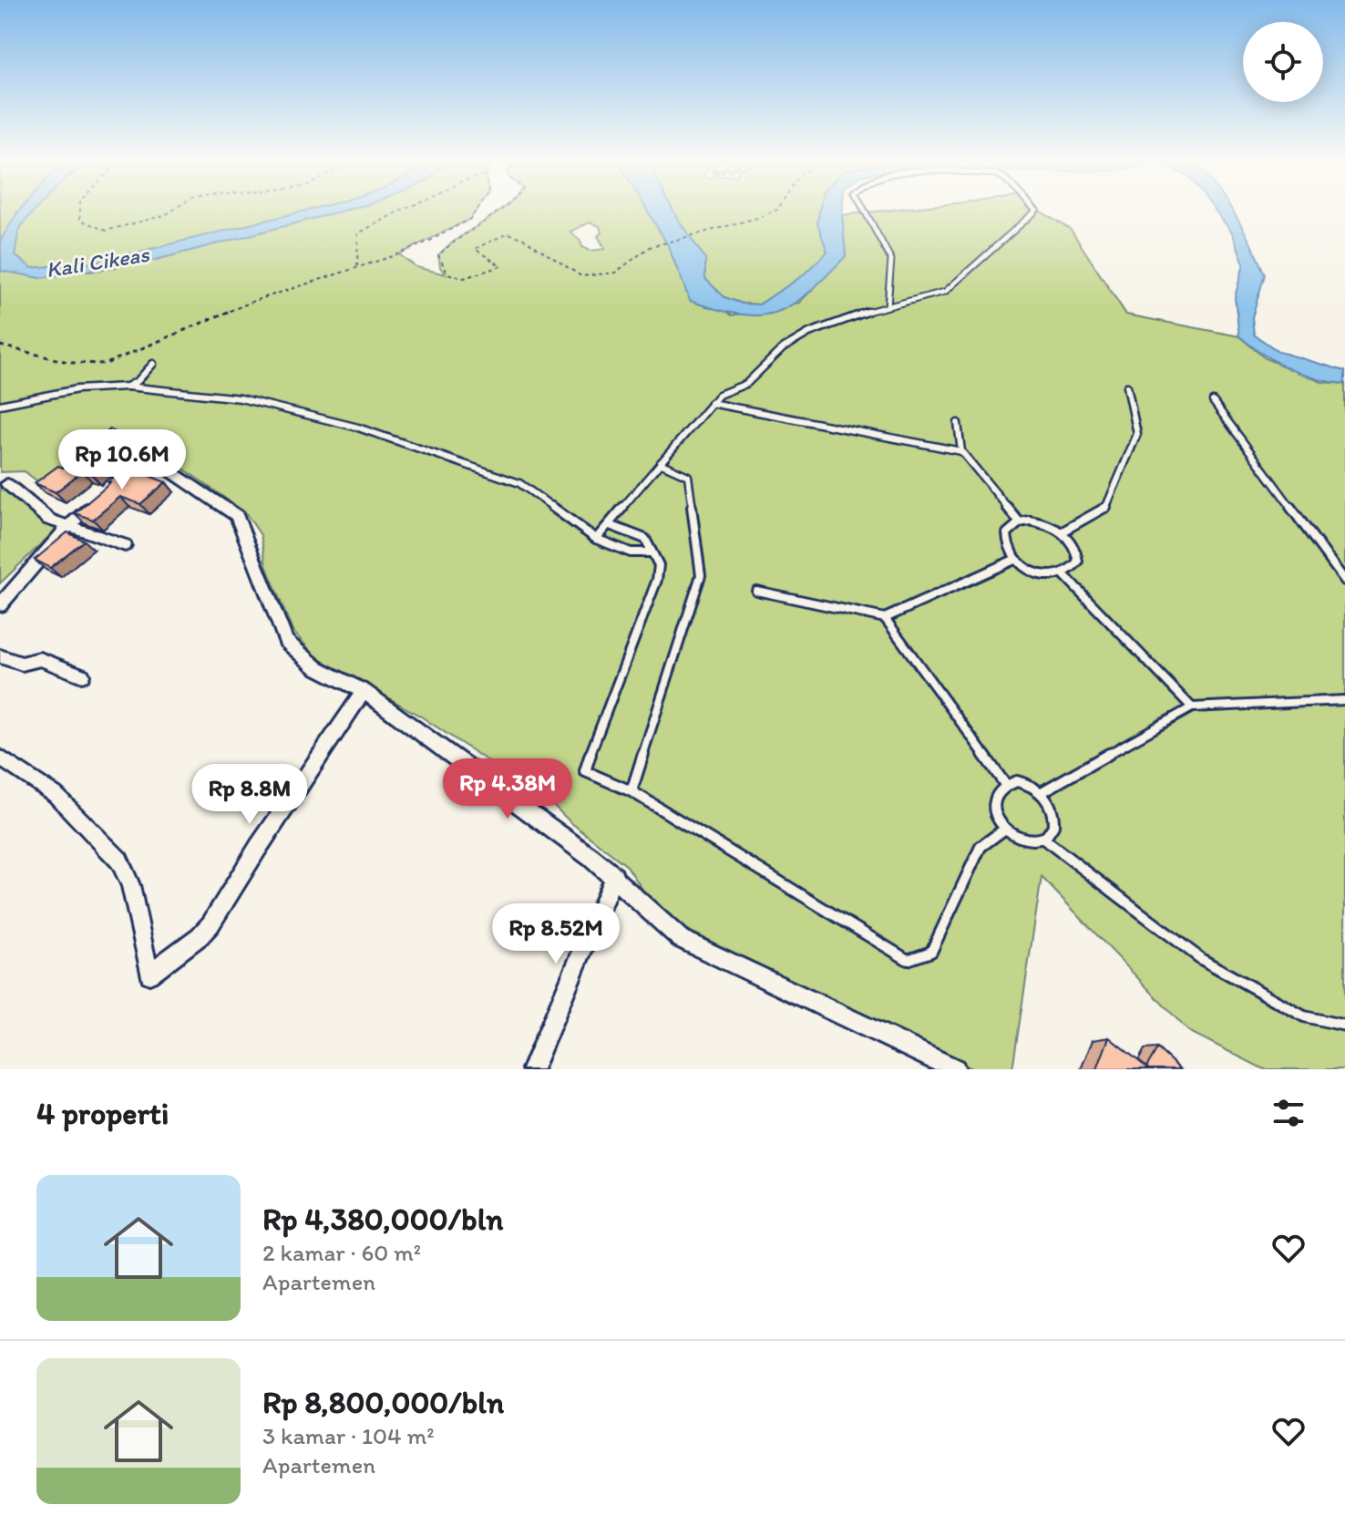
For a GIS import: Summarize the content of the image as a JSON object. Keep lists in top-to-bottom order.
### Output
{
  "water": ["Kali Cikeas"],
  "page": {
    "price": [
      "Rp 10.6M",
      "Rp 4.38M",
      "Rp 8.8M",
      "Rp 8.52M"
    ],
    "heading": "4 properti",
    "list": [
      {
        "name": "Rp 4,380,000/bln",
        "note": "2 kamar · 60 m² · Apartemen"
      },
      {
        "name": "Rp 8,800,000/bln",
        "note": "3 kamar · 104 m² · Apartemen"
      }
    ]
  }
}
